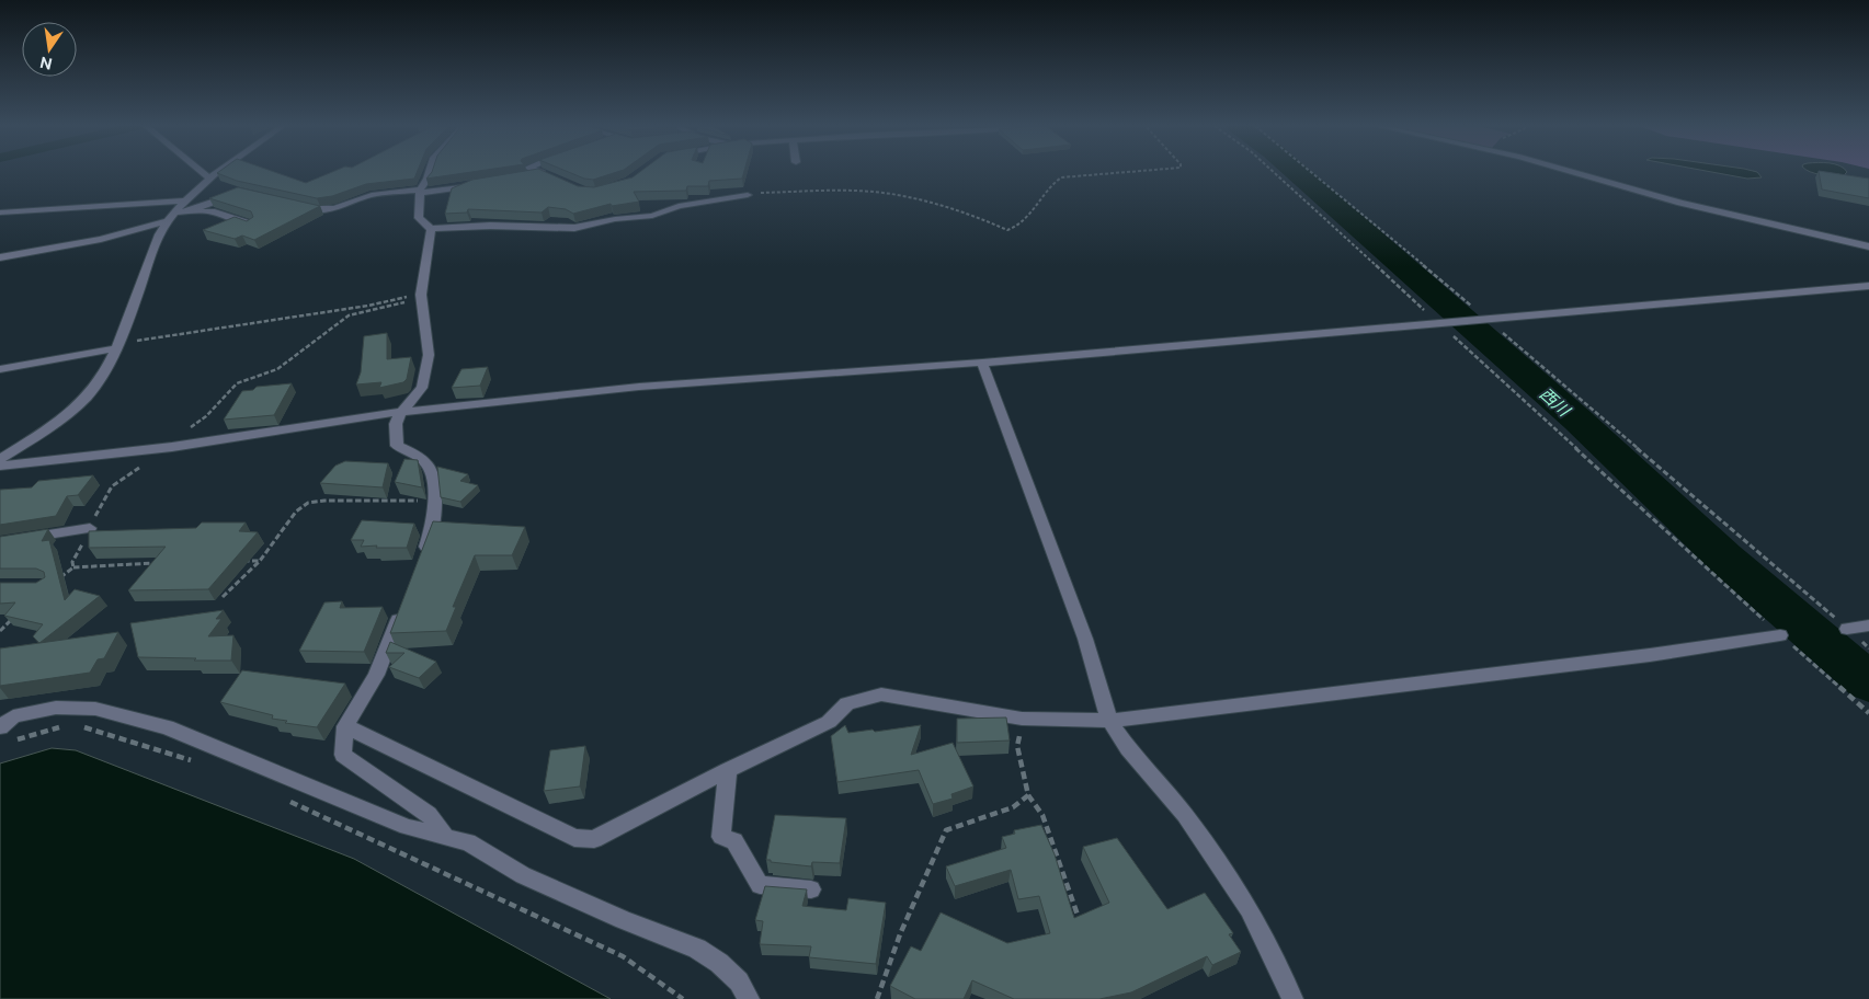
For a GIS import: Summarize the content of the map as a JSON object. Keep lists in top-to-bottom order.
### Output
{
  "water": ["西川"],
  "north": "bottom"
}
